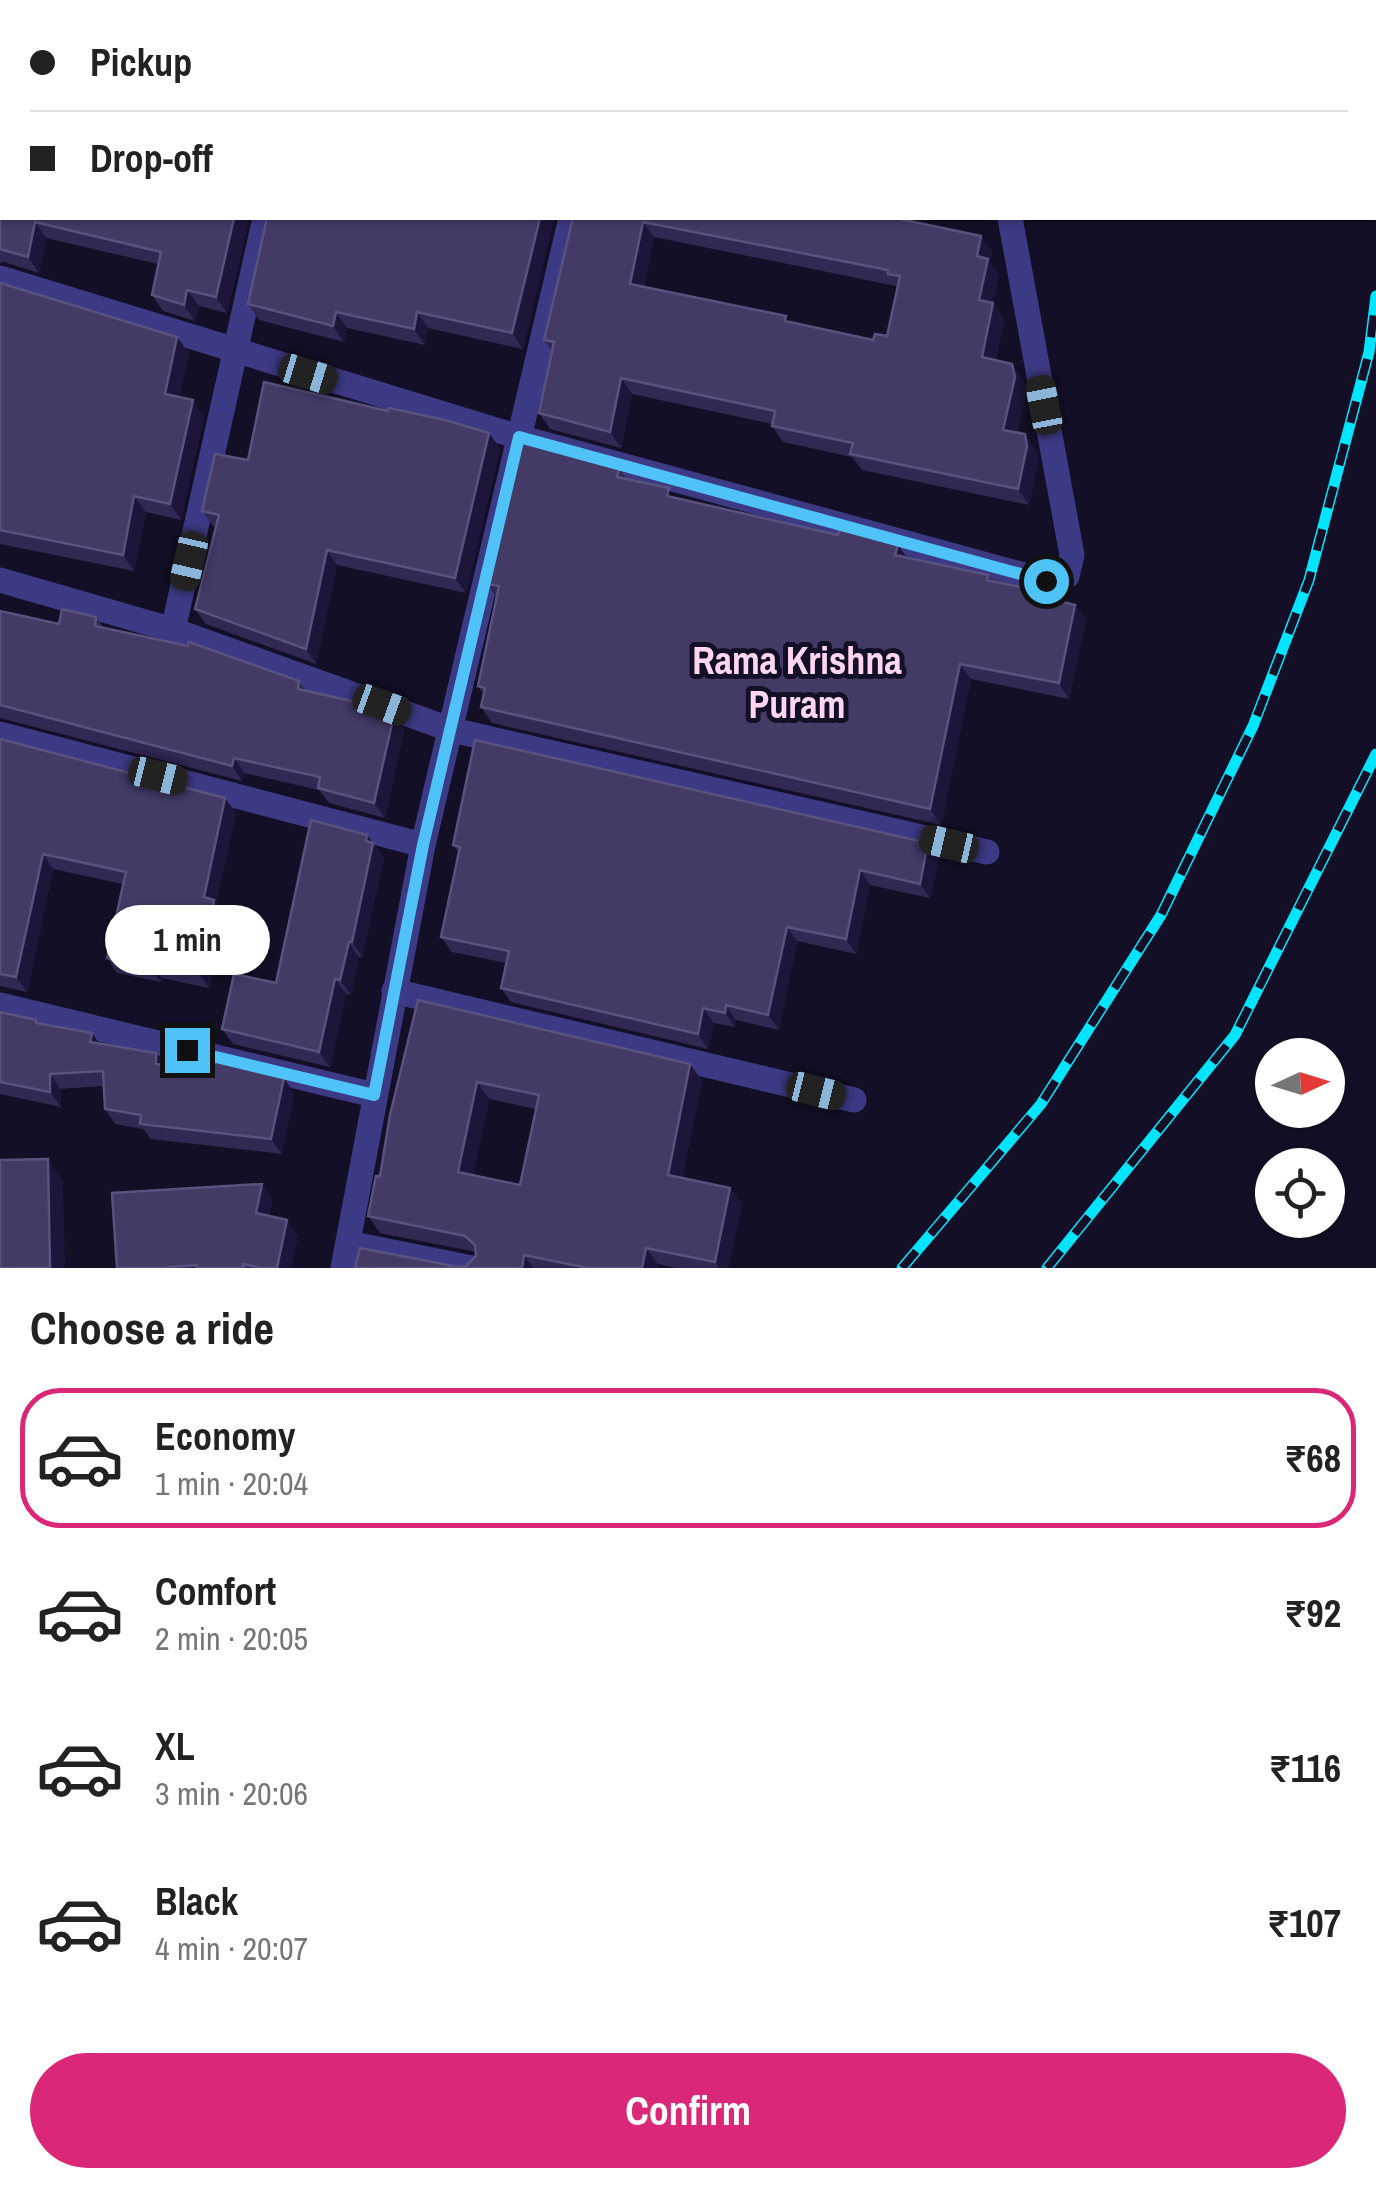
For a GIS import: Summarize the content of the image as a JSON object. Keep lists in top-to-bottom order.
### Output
{
  "districts": ["Rama Krishna Puram"],
  "north": "right",
  "page": {
    "banner": ["Pickup", "Drop-off"],
    "bubble": "1 min",
    "heading": "Choose a ride",
    "list": [
      {
        "name": "Economy",
        "note": "1 min · 20:04",
        "value": "₹68"
      },
      {
        "name": "Comfort",
        "note": "2 min · 20:05",
        "value": "₹92"
      },
      {
        "name": "XL",
        "note": "3 min · 20:06",
        "value": "₹116"
      },
      {
        "name": "Black",
        "note": "4 min · 20:07",
        "value": "₹107"
      }
    ],
    "buttons": "Confirm"
  }
}
